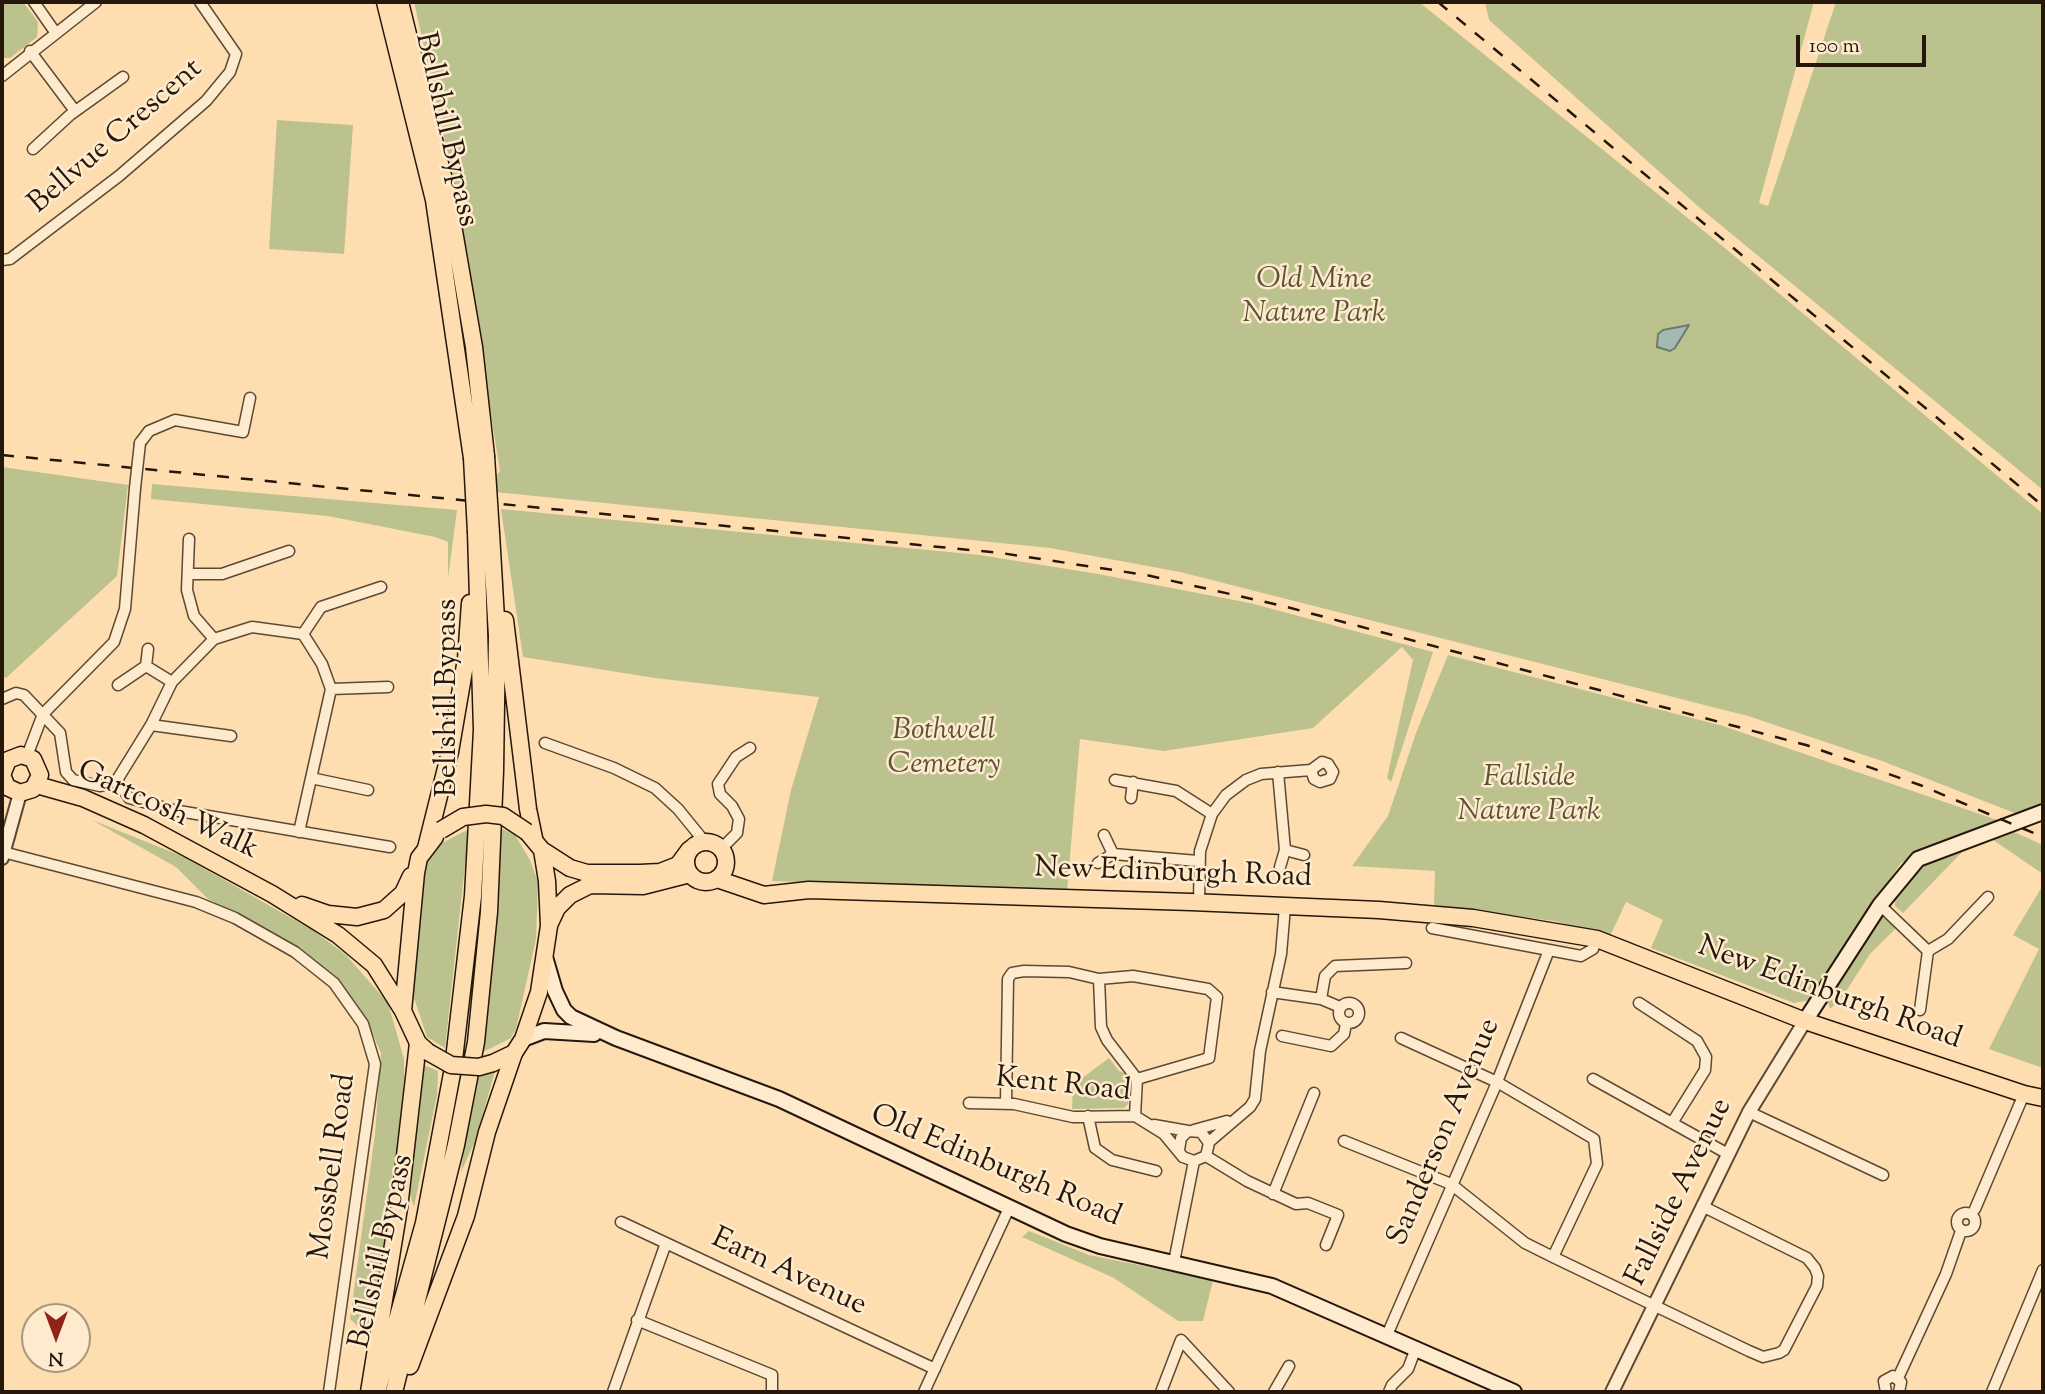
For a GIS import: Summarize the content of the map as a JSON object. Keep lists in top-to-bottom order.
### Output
{
  "streets": {
    "main road": [
      "Bellshill Bypass",
      "Gartcosh Walk",
      "New Edinburgh Road",
      "Old Edinburgh Road"
    ],
    "street": [
      "Bellvue Crescent",
      "Kent Road",
      "Sanderson Avenue",
      "Mossbell Road",
      "Fallside Avenue",
      "Earn Avenue"
    ]
  },
  "crossings": [
    ["New Edinburgh Road", "Fallside Avenue"],
    ["Sanderson Avenue", "Old Edinburgh Road"]
  ],
  "parks": ["Old Mine Nature Park", "Bothwell Cemetery", "Fallside Nature Park"],
  "scale_bar": "100 m",
  "north": "bottom"
}
